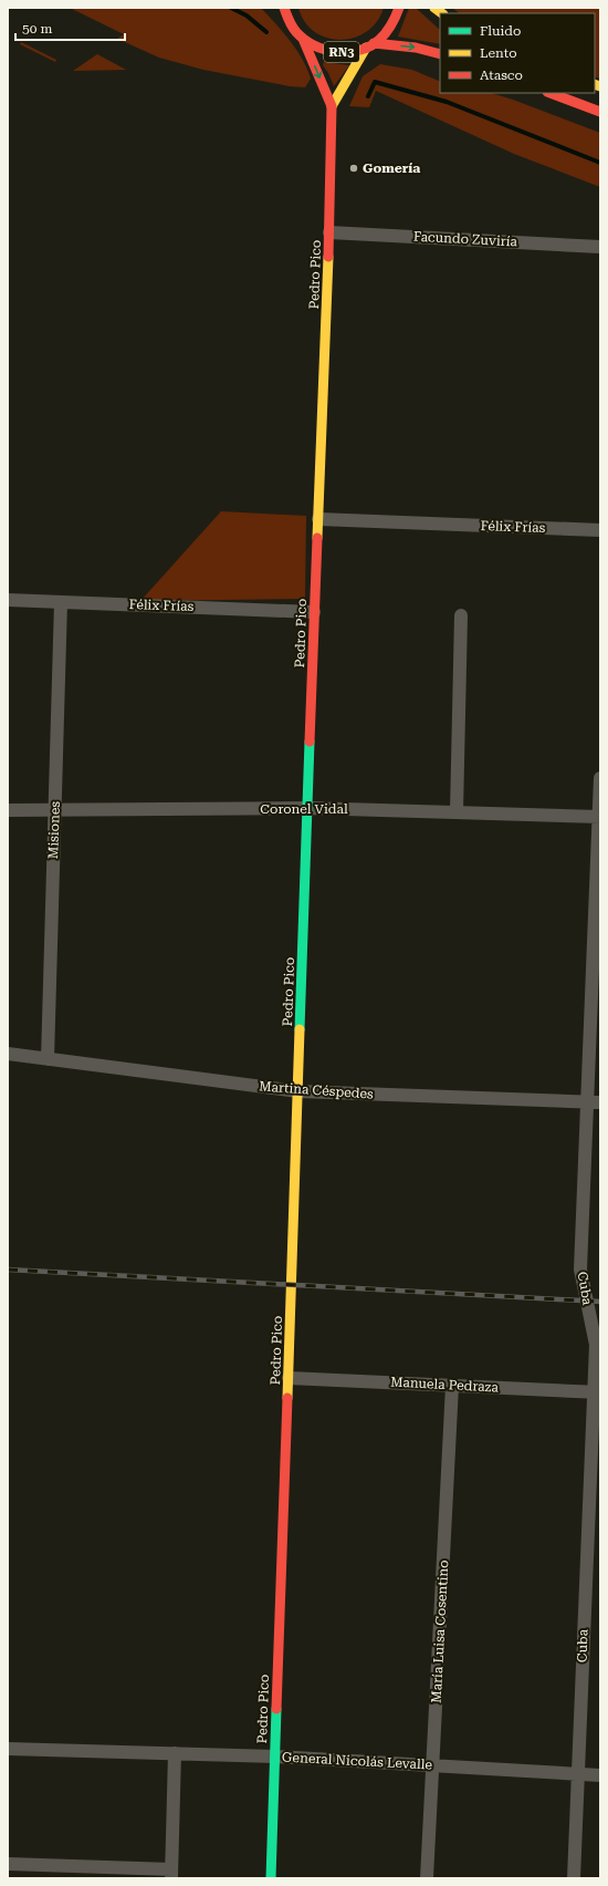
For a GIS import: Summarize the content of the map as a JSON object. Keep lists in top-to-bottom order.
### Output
{
  "streets": {
    "main road": ["RN3", "Pedro Pico"],
    "street": [
      "Facundo Zuviría",
      "Félix Frías",
      "Coronel Vidal",
      "Misiones",
      "Martina Céspedes",
      "Cuba",
      "Manuela Pedraza",
      "María Luisa Cosentino",
      "General Nicolás Levalle"
    ]
  },
  "crossings": [
    ["RN3", "Pedro Pico"],
    ["Facundo Zuviría", "Pedro Pico"],
    ["Pedro Pico", "Félix Frías"],
    ["Pedro Pico", "Coronel Vidal"],
    ["Pedro Pico", "Martina Céspedes"],
    ["Pedro Pico", "Manuela Pedraza"],
    ["Pedro Pico", "General Nicolás Levalle"],
    ["Félix Frías", "Misiones"],
    ["Coronel Vidal", "Misiones"],
    ["Coronel Vidal", "Cuba"],
    ["Misiones", "Martina Céspedes"],
    ["Martina Céspedes", "Cuba"],
    ["Cuba", "Manuela Pedraza"],
    ["Cuba", "General Nicolás Levalle"],
    ["Manuela Pedraza", "María Luisa Cosentino"],
    ["María Luisa Cosentino", "General Nicolás Levalle"]
  ],
  "places": ["Gomería"],
  "legend": ["Fluido", "Lento", "Atasco"],
  "scale_bar": "50 m"
}
